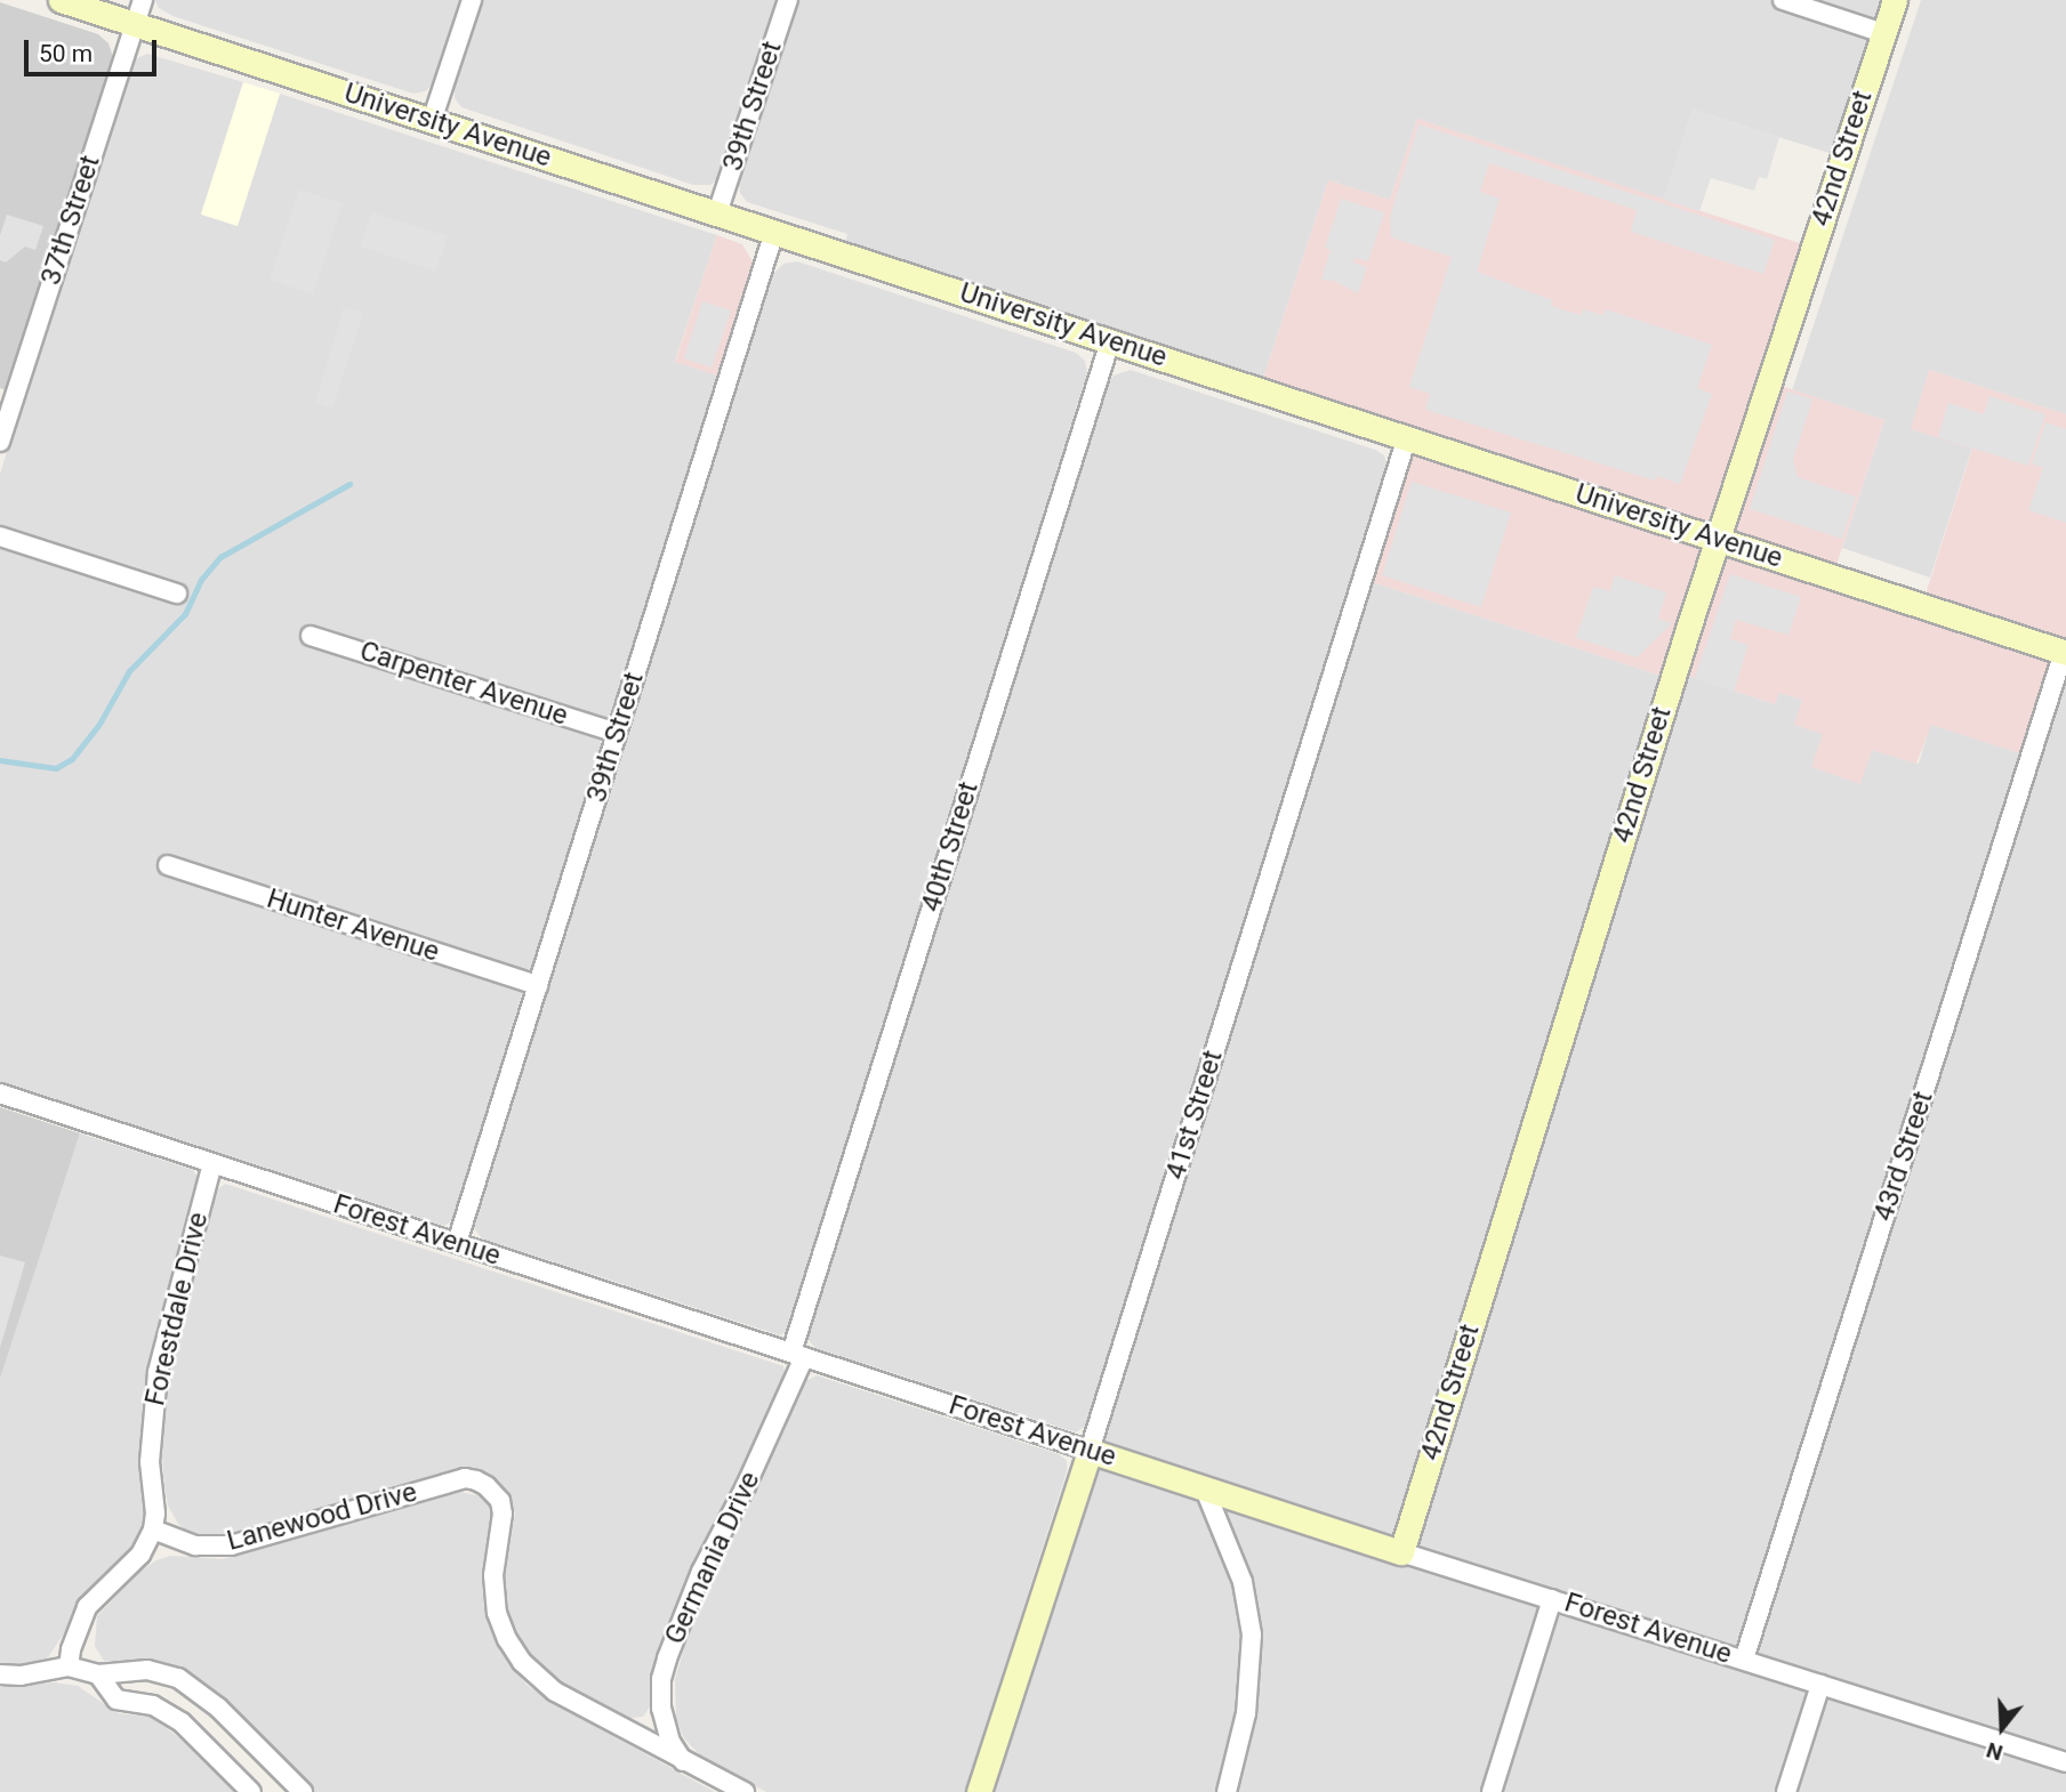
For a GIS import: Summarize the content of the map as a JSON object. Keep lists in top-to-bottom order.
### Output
{
  "streets": {
    "street": [
      "39th Street",
      "University Avenue",
      "42nd Street",
      "37th Street",
      "Carpenter Avenue",
      "40th Street",
      "Hunter Avenue",
      "41st Street",
      "43rd Street",
      "Forest Avenue",
      "Forestdale Drive",
      "Lanewood Drive",
      "Germania Drive"
    ]
  },
  "crossings": [
    ["39th Street", "University Avenue"],
    ["39th Street", "Carpenter Avenue"],
    ["39th Street", "Hunter Avenue"],
    ["39th Street", "Forest Avenue"],
    ["University Avenue", "42nd Street"],
    ["University Avenue", "37th Street"],
    ["University Avenue", "40th Street"],
    ["University Avenue", "41st Street"],
    ["University Avenue", "43rd Street"],
    ["42nd Street", "Forest Avenue"],
    ["40th Street", "Forest Avenue"],
    ["40th Street", "Germania Drive"],
    ["41st Street", "Forest Avenue"],
    ["43rd Street", "Forest Avenue"],
    ["Forest Avenue", "Forestdale Drive"],
    ["Forest Avenue", "Germania Drive"],
    ["Forestdale Drive", "Lanewood Drive"],
    ["Lanewood Drive", "Germania Drive"]
  ],
  "scale_bar": "50 m",
  "north": "bottom"
}
